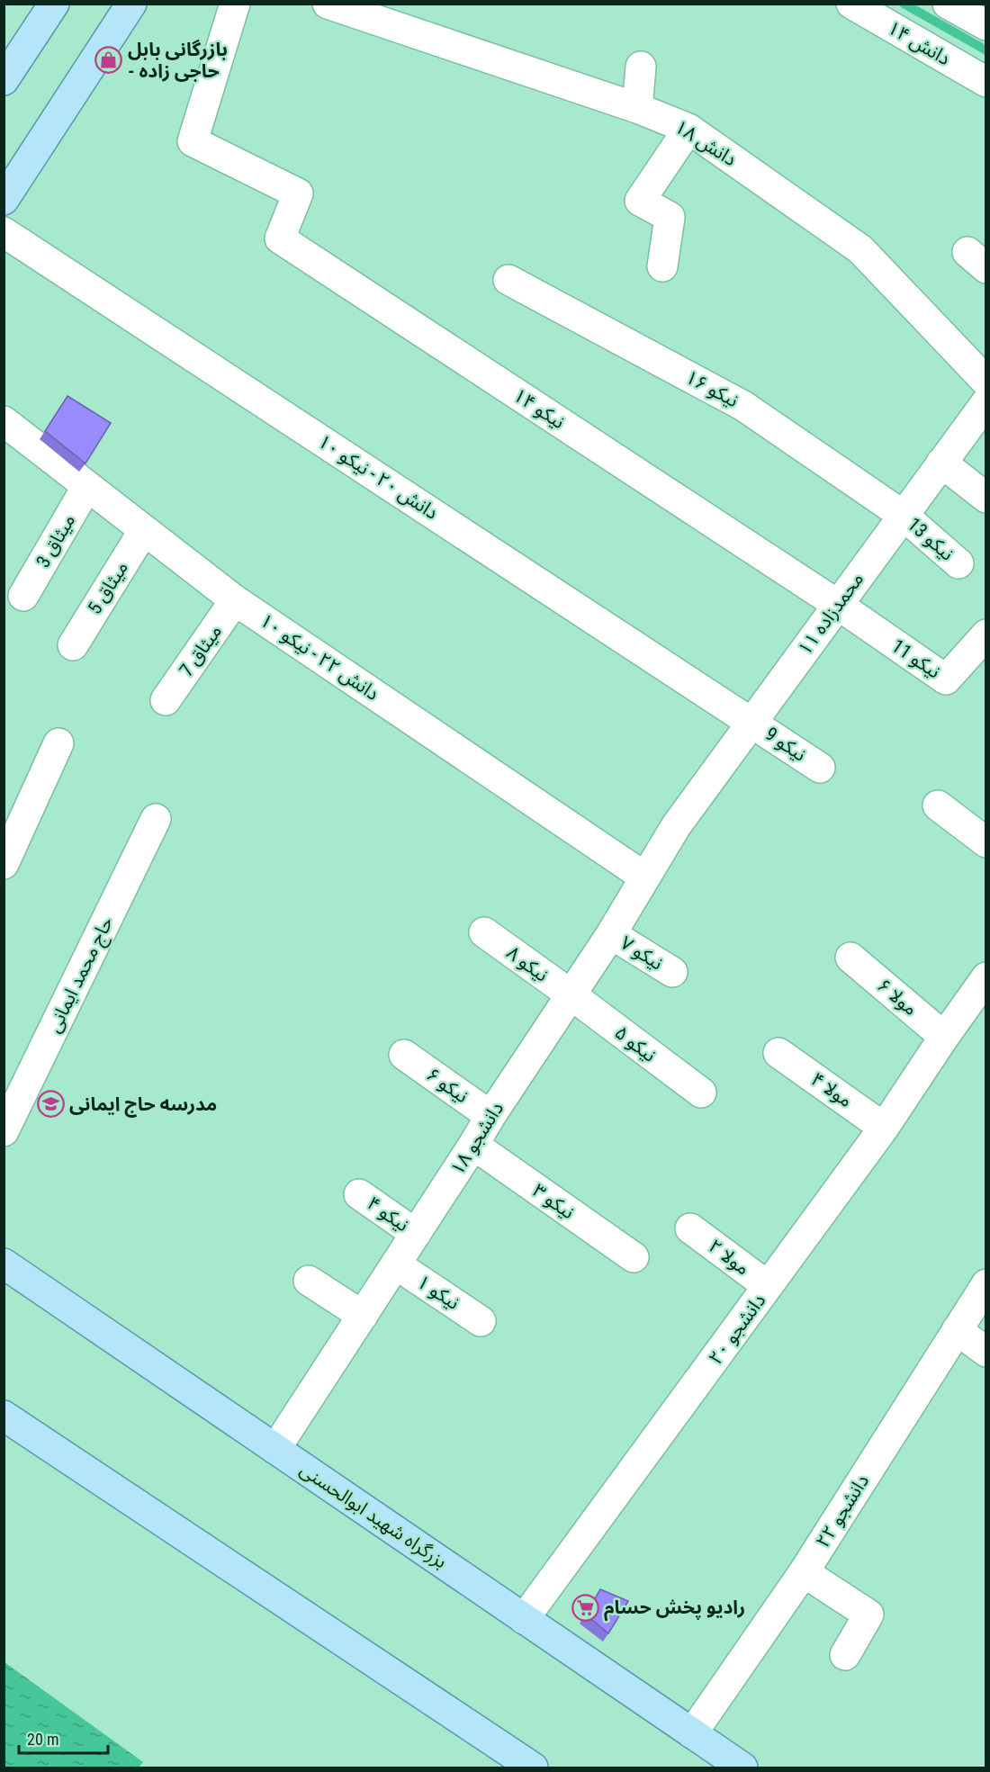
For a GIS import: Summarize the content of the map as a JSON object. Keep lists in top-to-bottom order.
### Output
{
  "streets": {
    "main road": ["بزرگراه شهید ابوالحسنی"],
    "street": [
      "دانش ۱۴",
      "دانش ۱۸",
      "نیکو ۱۶",
      "نیکو ۱۴",
      "دانش ۲۰ - نیکو ۱۰",
      "نیکو 13",
      "میثاق 3",
      "میثاق 5",
      "محمدزاده ۱۱",
      "میثاق 7",
      "دانش ۲۲ - نیکو ۱۰",
      "نیکو 11",
      "نیکو 9",
      "نیکو ۷",
      "نیکو ۸",
      "حاج محمد ایمانی",
      "مولا ۶",
      "نیکو ۵",
      "نیکو ۶",
      "مولا ۴",
      "دانشجو ۱۸",
      "نیکو ۳",
      "نیکو ۴",
      "مولا ۲",
      "نیکو ۱",
      "دانشجو ۲۰",
      "دانشجو ۲۲"
    ]
  },
  "crossings": [
    ["نیکو ۱۶", "نیکو 13"],
    ["نیکو ۱۶", "محمدزاده ۱۱"],
    ["نیکو ۱۴", "محمدزاده ۱۱"],
    ["نیکو ۱۴", "نیکو 11"],
    ["دانش ۲۰ - نیکو ۱۰", "محمدزاده ۱۱"],
    ["دانش ۲۰ - نیکو ۱۰", "نیکو 9"],
    ["نیکو 13", "محمدزاده ۱۱"],
    ["میثاق 3", "دانش ۲۲ - نیکو ۱۰"],
    ["میثاق 5", "دانش ۲۲ - نیکو ۱۰"],
    ["محمدزاده ۱۱", "نیکو 11"],
    ["محمدزاده ۱۱", "نیکو 9"],
    ["محمدزاده ۱۱", "دانشجو ۱۸"],
    ["میثاق 7", "دانش ۲۲ - نیکو ۱۰"],
    ["دانش ۲۲ - نیکو ۱۰", "دانشجو ۱۸"],
    ["نیکو ۷", "دانشجو ۱۸"],
    ["نیکو ۸", "نیکو ۵"],
    ["نیکو ۸", "دانشجو ۱۸"],
    ["مولا ۶", "دانشجو ۲۰"],
    ["نیکو ۵", "دانشجو ۱۸"],
    ["نیکو ۶", "دانشجو ۱۸"],
    ["مولا ۴", "دانشجو ۲۰"],
    ["دانشجو ۱۸", "نیکو ۳"],
    ["دانشجو ۱۸", "نیکو ۴"],
    ["دانشجو ۱۸", "نیکو ۱"],
    ["دانشجو ۱۸", "بزرگراه شهید ابوالحسنی"],
    ["مولا ۲", "دانشجو ۲۰"],
    ["دانشجو ۲۰", "بزرگراه شهید ابوالحسنی"],
    ["دانشجو ۲۲", "بزرگراه شهید ابوالحسنی"]
  ],
  "places": {
    "shop": ["بازرگانی بابل - حاجی زاده"],
    "school or university": ["مدرسه حاج ایمانی"],
    "supermarket": ["رادیو پخش حسام"]
  },
  "scale_bar": "20 m"
}
